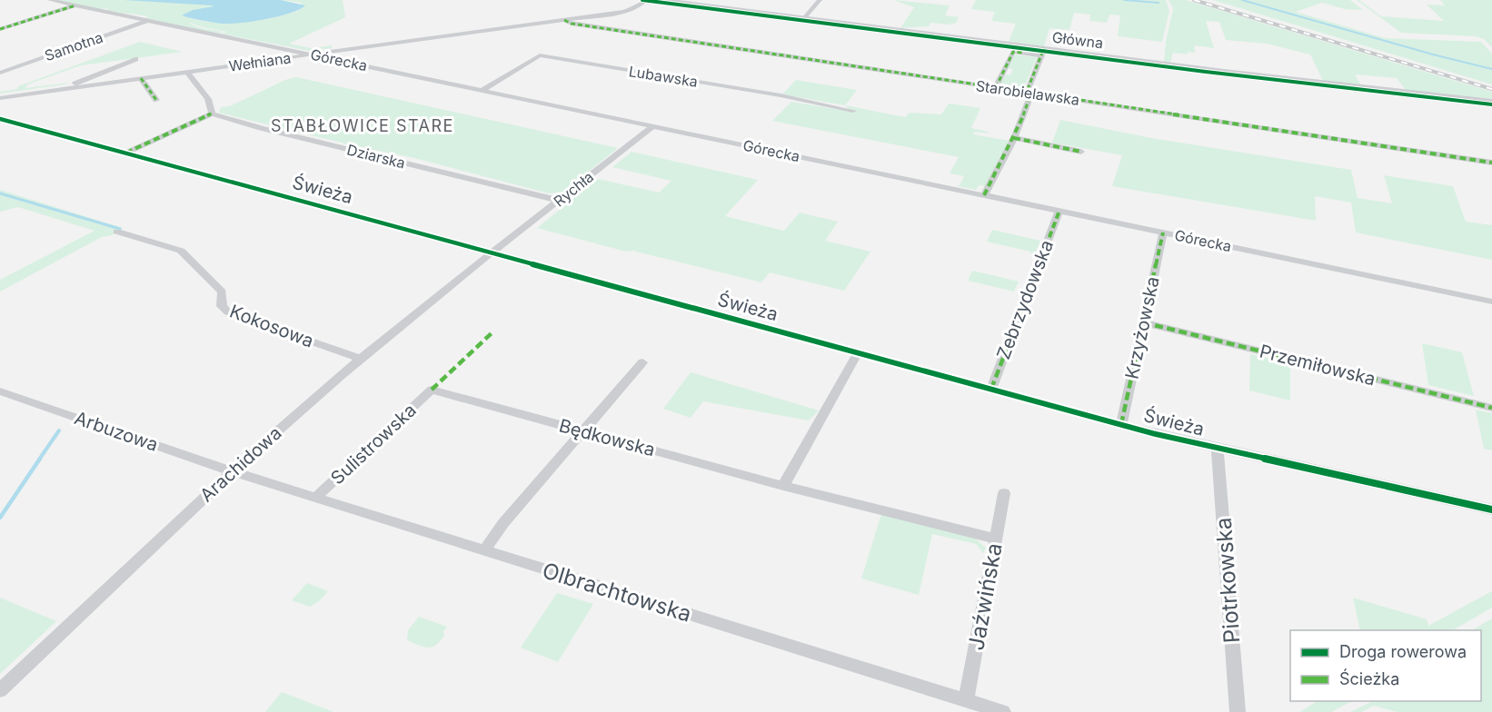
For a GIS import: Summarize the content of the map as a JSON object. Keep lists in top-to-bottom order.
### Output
{
  "streets": {
    "street": [
      "Główna",
      "Samotna",
      "Górecka",
      "Wełniana",
      "Lubawska",
      "Starobielawska",
      "Dziarska",
      "Rychła",
      "Świeża",
      "Zebrzydowska",
      "Kokosowa",
      "Krzyżowska",
      "Przemiłowska",
      "Arbuzowa",
      "Będkowska",
      "Sulistrowska",
      "Arachidowa",
      "Piotrkowska",
      "Olbrachtowska",
      "Jaźwińska"
    ]
  },
  "crossings": [
    ["Samotna", "Górecka"],
    ["Górecka", "Wełniana"],
    ["Górecka", "Lubawska"],
    ["Górecka", "Rychła"],
    ["Górecka", "Zebrzydowska"],
    ["Górecka", "Krzyżowska"],
    ["Wełniana", "Starobielawska"],
    ["Dziarska", "Rychła"],
    ["Rychła", "Świeża"],
    ["Rychła", "Arachidowa"],
    ["Świeża", "Zebrzydowska"],
    ["Świeża", "Krzyżowska"],
    ["Świeża", "Arachidowa"],
    ["Świeża", "Piotrkowska"],
    ["Kokosowa", "Arachidowa"],
    ["Krzyżowska", "Przemiłowska"],
    ["Arbuzowa", "Arachidowa"],
    ["Arbuzowa", "Olbrachtowska"],
    ["Będkowska", "Sulistrowska"],
    ["Będkowska", "Jaźwińska"],
    ["Sulistrowska", "Olbrachtowska"],
    ["Arachidowa", "Olbrachtowska"],
    ["Olbrachtowska", "Jaźwińska"]
  ],
  "districts": ["STABŁOWICE STARE"],
  "legend": ["Droga rowerowa", "Ścieżka"]
}
